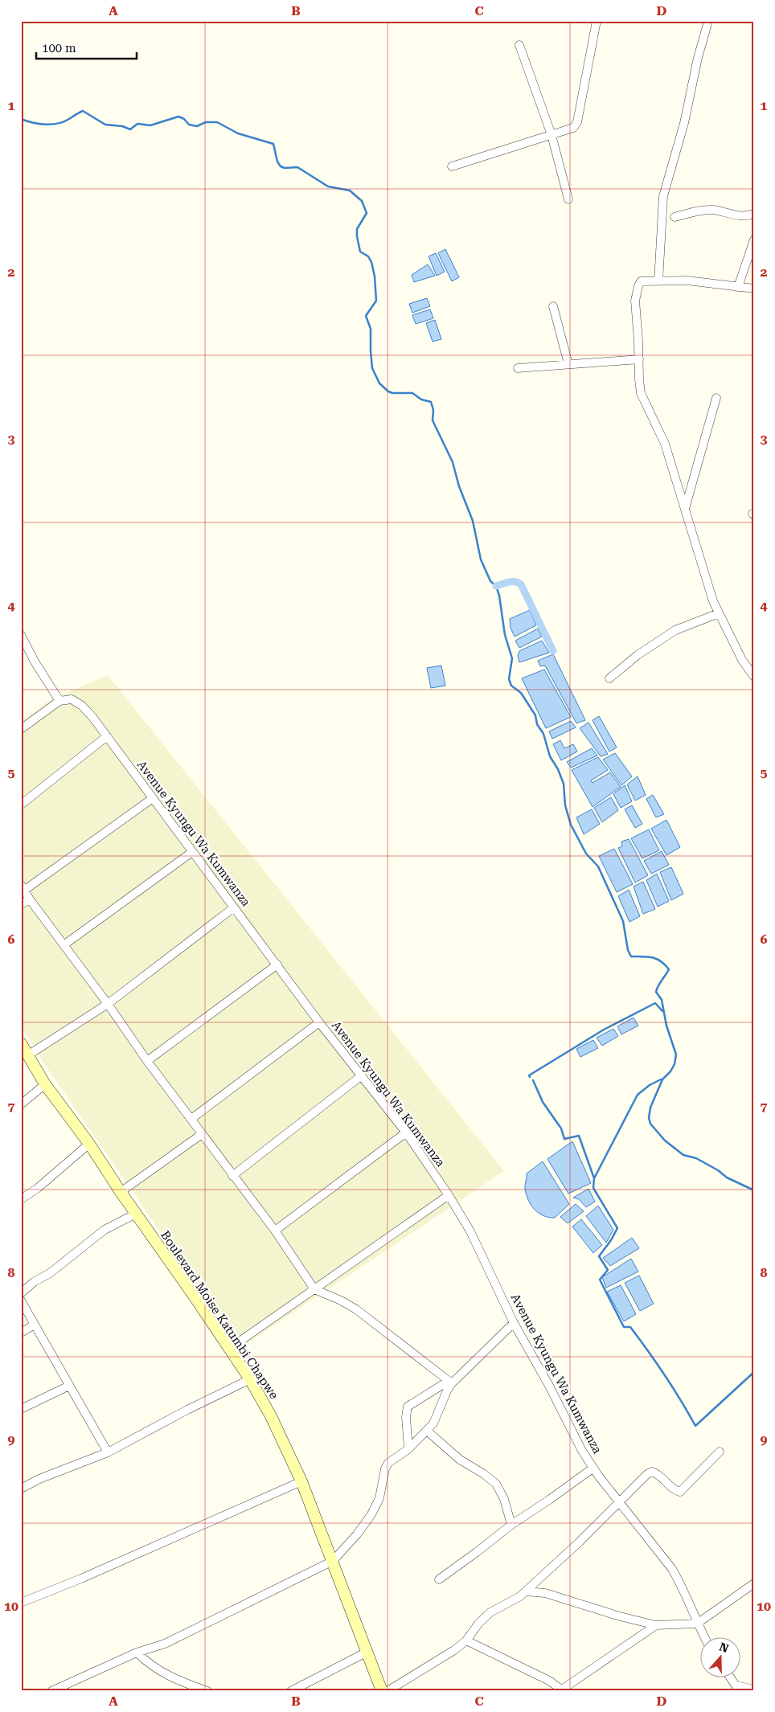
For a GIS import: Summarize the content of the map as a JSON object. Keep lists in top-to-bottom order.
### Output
{
  "streets": {
    "street": ["Avenue Kyungu Wa Kumwanza", "Boulevard Moise Katumbi Chapwe"]
  },
  "scale_bar": "100 m",
  "north": "top",
  "grid": {
    "columns": [
      "A",
      "B",
      "C",
      "D"
    ],
    "rows": [
      "1",
      "2",
      "3",
      "4",
      "5",
      "6",
      "7",
      "8",
      "9",
      "10"
    ]
  }
}
